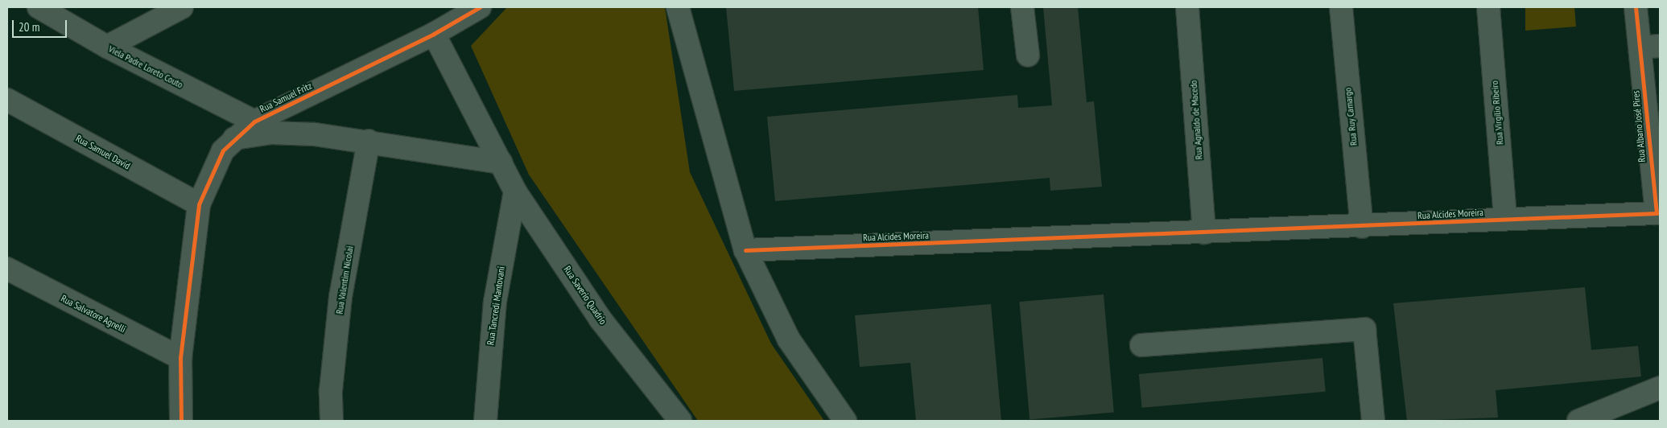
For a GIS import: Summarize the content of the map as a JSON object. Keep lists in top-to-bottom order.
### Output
{
  "streets": {
    "street": [
      "Viela Padre Loreto Couto",
      "Rua Samuel Fritz",
      "Rua Virgílio Ribeiro",
      "Rua Ruy Camargo",
      "Rua Agnaldo de Macedo",
      "Rua Albano José Pires",
      "Rua Samuel David",
      "Rua Alcides Moreira",
      "Rua Valentim Nicolai",
      "Rua Saverio Quadrio",
      "Rua Tancredi Mantovani",
      "Rua Salvatore Agnelli"
    ]
  },
  "crossings": [
    ["Viela Padre Loreto Couto", "Rua Samuel Fritz"],
    ["Rua Samuel Fritz", "Rua Samuel David"],
    ["Rua Samuel Fritz", "Rua Saverio Quadrio"],
    ["Rua Samuel Fritz", "Rua Salvatore Agnelli"],
    ["Rua Virgílio Ribeiro", "Rua Alcides Moreira"],
    ["Rua Ruy Camargo", "Rua Alcides Moreira"],
    ["Rua Agnaldo de Macedo", "Rua Alcides Moreira"],
    ["Rua Albano José Pires", "Rua Alcides Moreira"],
    ["Rua Saverio Quadrio", "Rua Tancredi Mantovani"]
  ],
  "scale_bar": "20 m"
}
